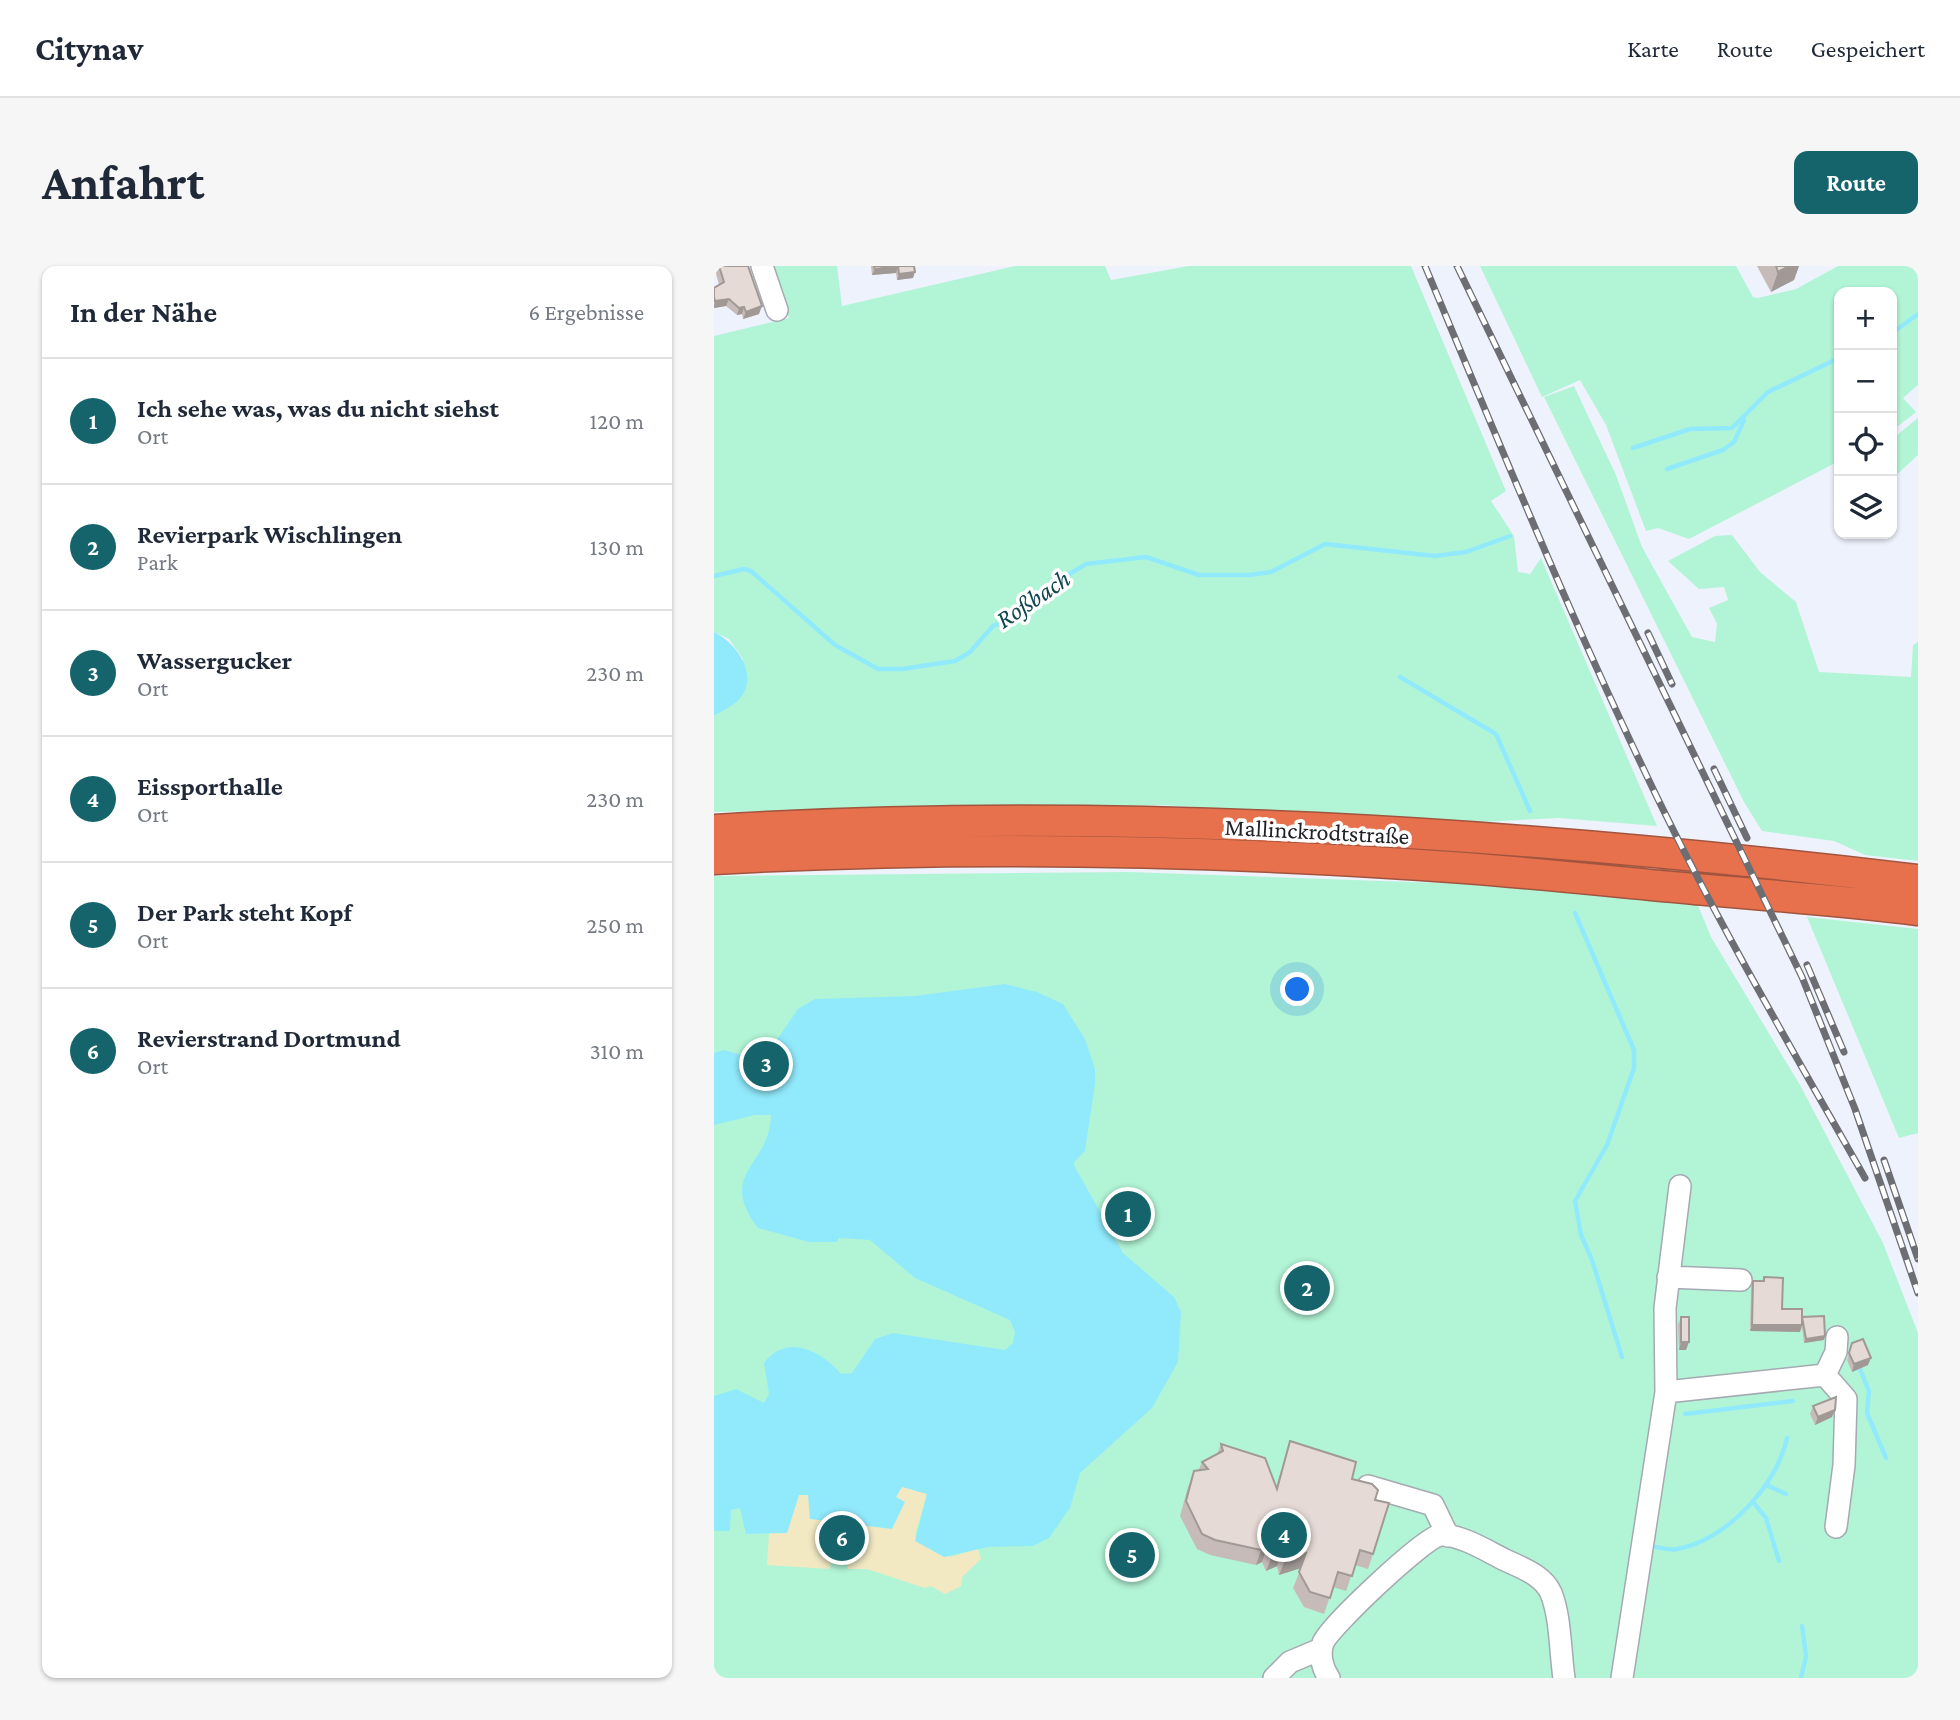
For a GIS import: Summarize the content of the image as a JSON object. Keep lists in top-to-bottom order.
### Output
{
  "streets": {
    "highway": ["Mallinckrodtstraße"]
  },
  "water": ["Roßbach"],
  "page": {
    "header": "Citynav",
    "nav": ["Karte", "Route", "Gespeichert"],
    "buttons": "Route",
    "title": "Anfahrt",
    "heading": ["In der Nähe", "6 Ergebnisse"],
    "map_buttons": ["+", "−"],
    "list": [
      {
        "mark": "1",
        "name": "Ich sehe was, was du nicht siehst",
        "note": "Ort",
        "value": "120 m"
      },
      {
        "mark": "2",
        "name": "Revierpark Wischlingen",
        "note": "Park",
        "value": "130 m"
      },
      {
        "mark": "3",
        "name": "Wassergucker",
        "note": "Ort",
        "value": "230 m"
      },
      {
        "mark": "4",
        "name": "Eissporthalle",
        "note": "Ort",
        "value": "230 m"
      },
      {
        "mark": "5",
        "name": "Der Park steht Kopf",
        "note": "Ort",
        "value": "250 m"
      },
      {
        "mark": "6",
        "name": "Revierstrand Dortmund",
        "note": "Ort",
        "value": "310 m"
      }
    ],
    "pins": [
      "3",
      "1",
      "2",
      "4",
      "6",
      "5"
    ]
  }
}
